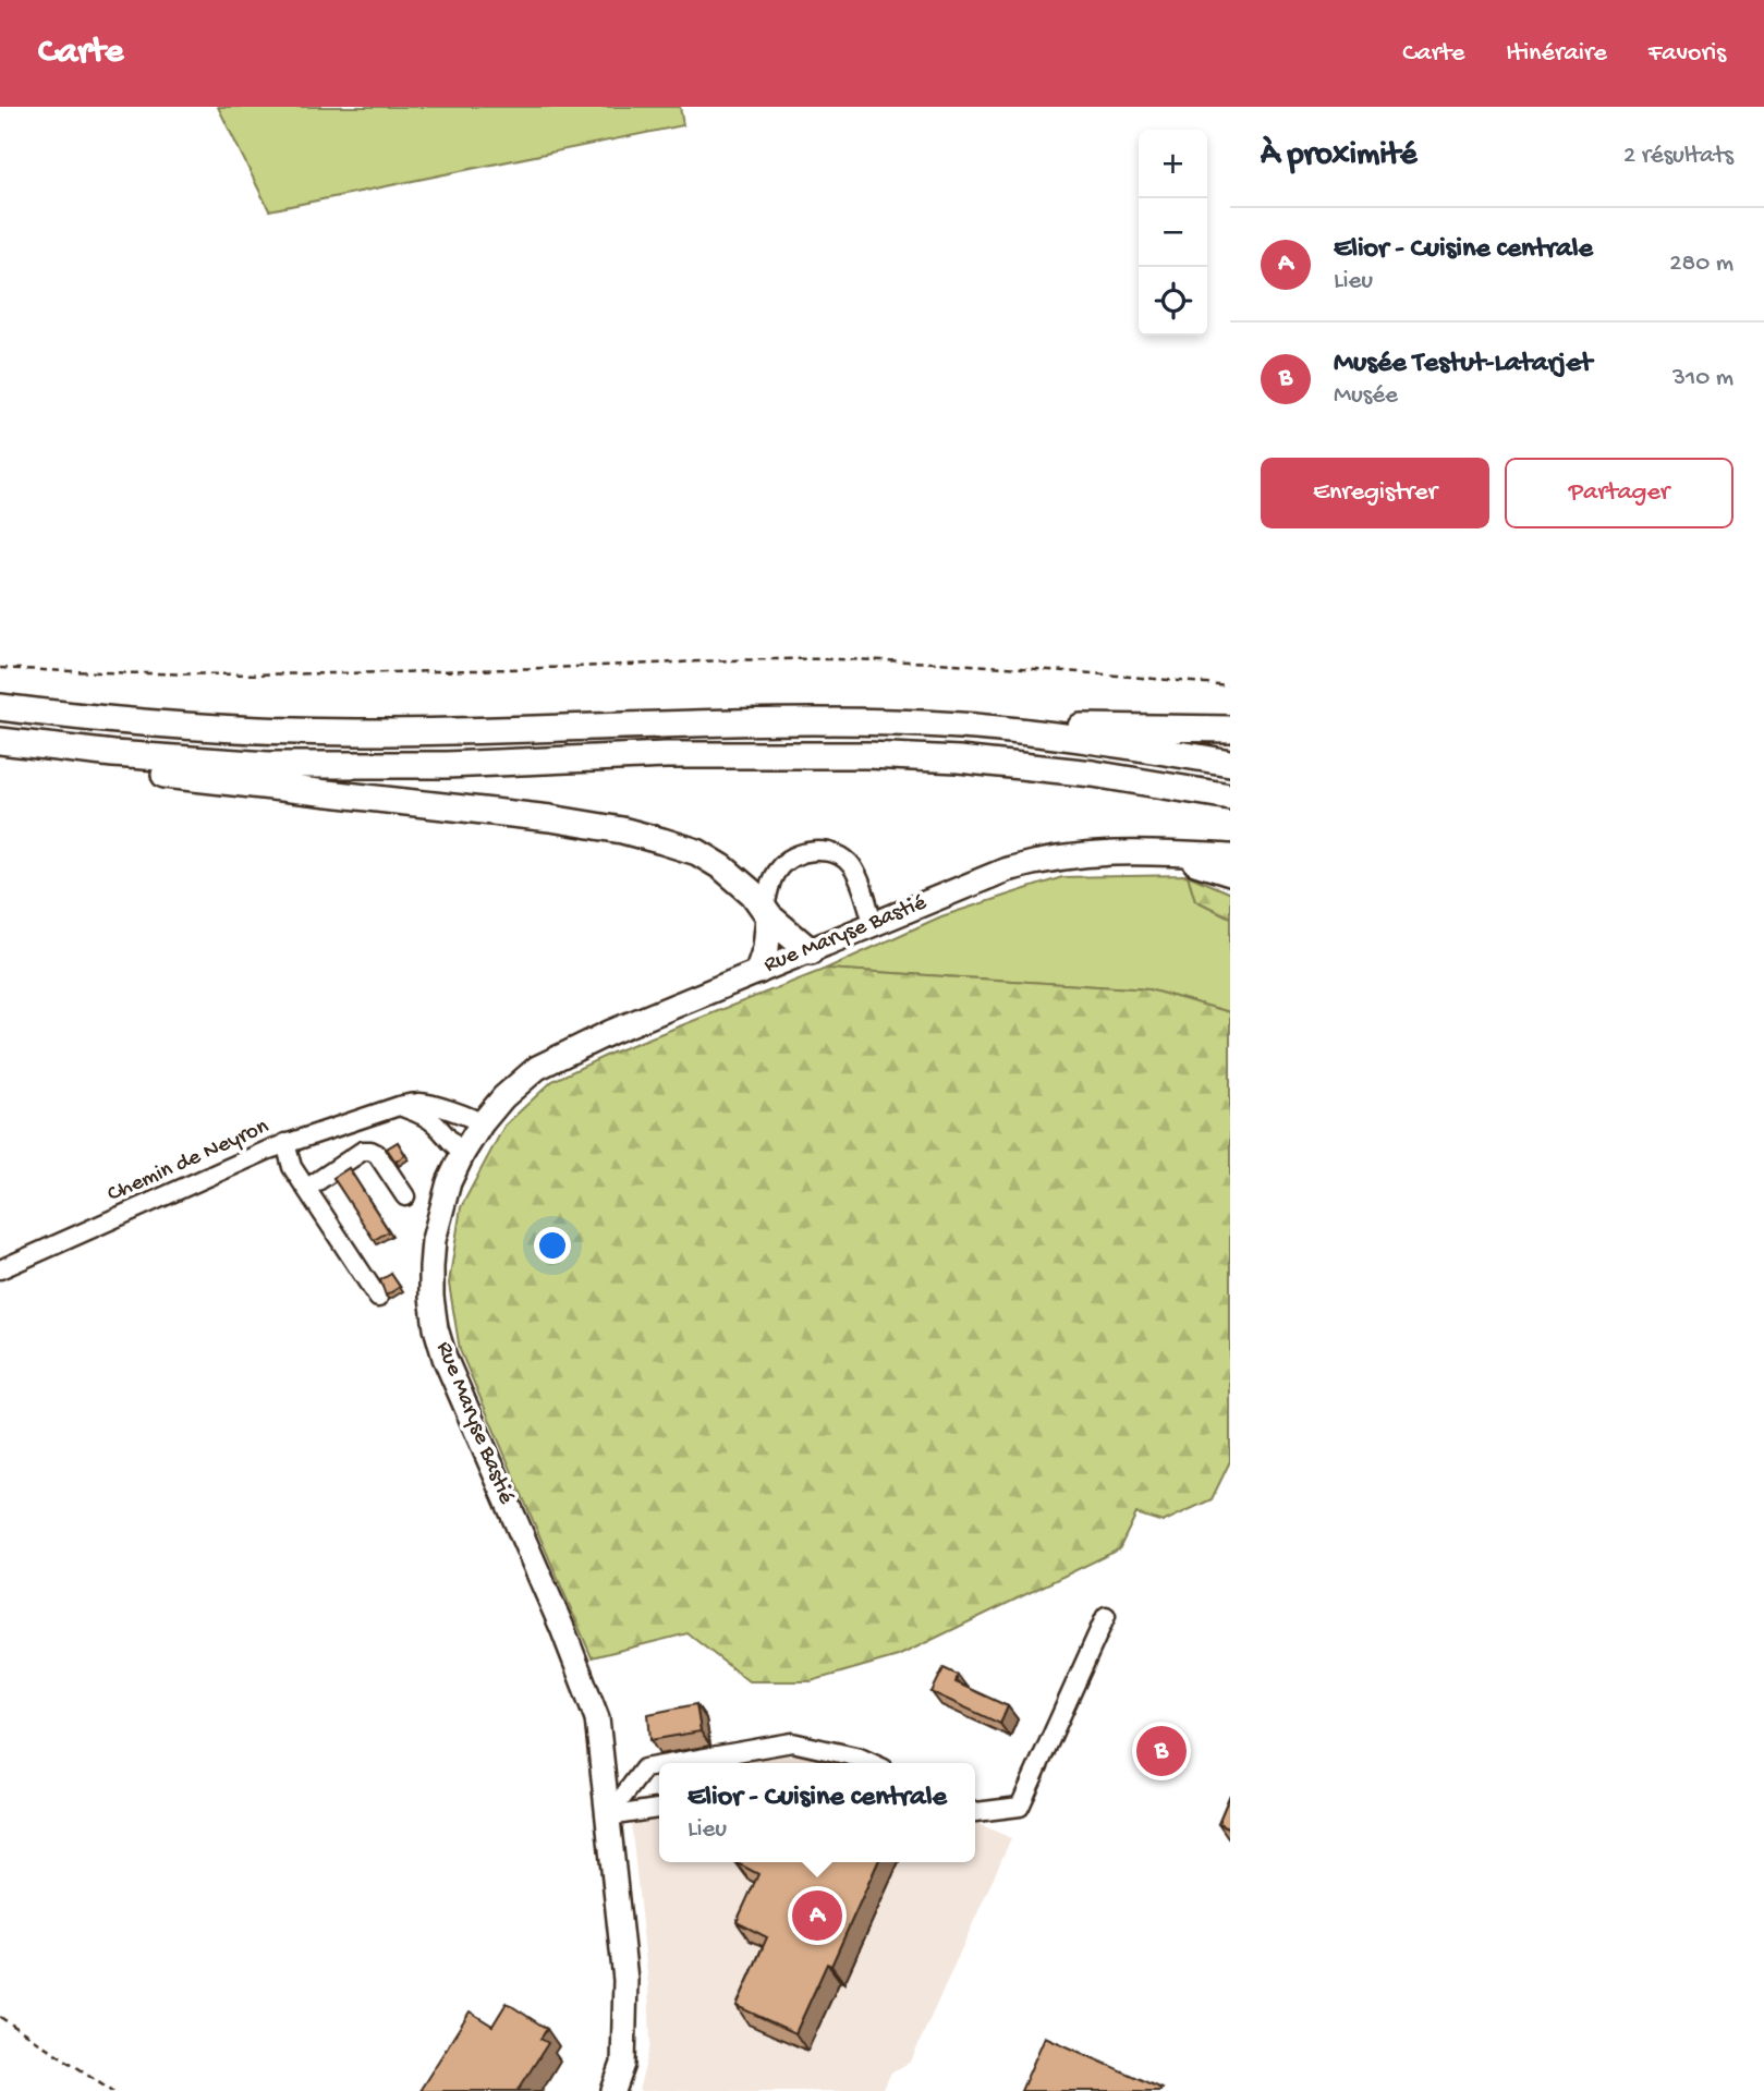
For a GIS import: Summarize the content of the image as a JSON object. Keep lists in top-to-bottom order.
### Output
{
  "streets": {
    "main road": ["Rue Maryse Bastié"],
    "street": ["Chemin de Neyron"]
  },
  "crossings": [
    ["Rue Maryse Bastié", "Chemin de Neyron"]
  ],
  "page": {
    "header": "Carte",
    "nav": ["Carte", "Itinéraire", "Favoris"],
    "heading": ["À proximité", "2 résultats"],
    "map_buttons": ["+", "−"],
    "list": [
      {
        "mark": "A",
        "name": "Elior - Cuisine centrale",
        "note": "Lieu",
        "value": "280 m"
      },
      {
        "mark": "B",
        "name": "Musée Testut-Latarjet",
        "note": "Musée",
        "value": "310 m"
      }
    ],
    "buttons": ["Enregistrer", "Partager"],
    "pins": ["B", "A"],
    "popup": ["Elior - Cuisine centrale", "Lieu"]
  }
}
